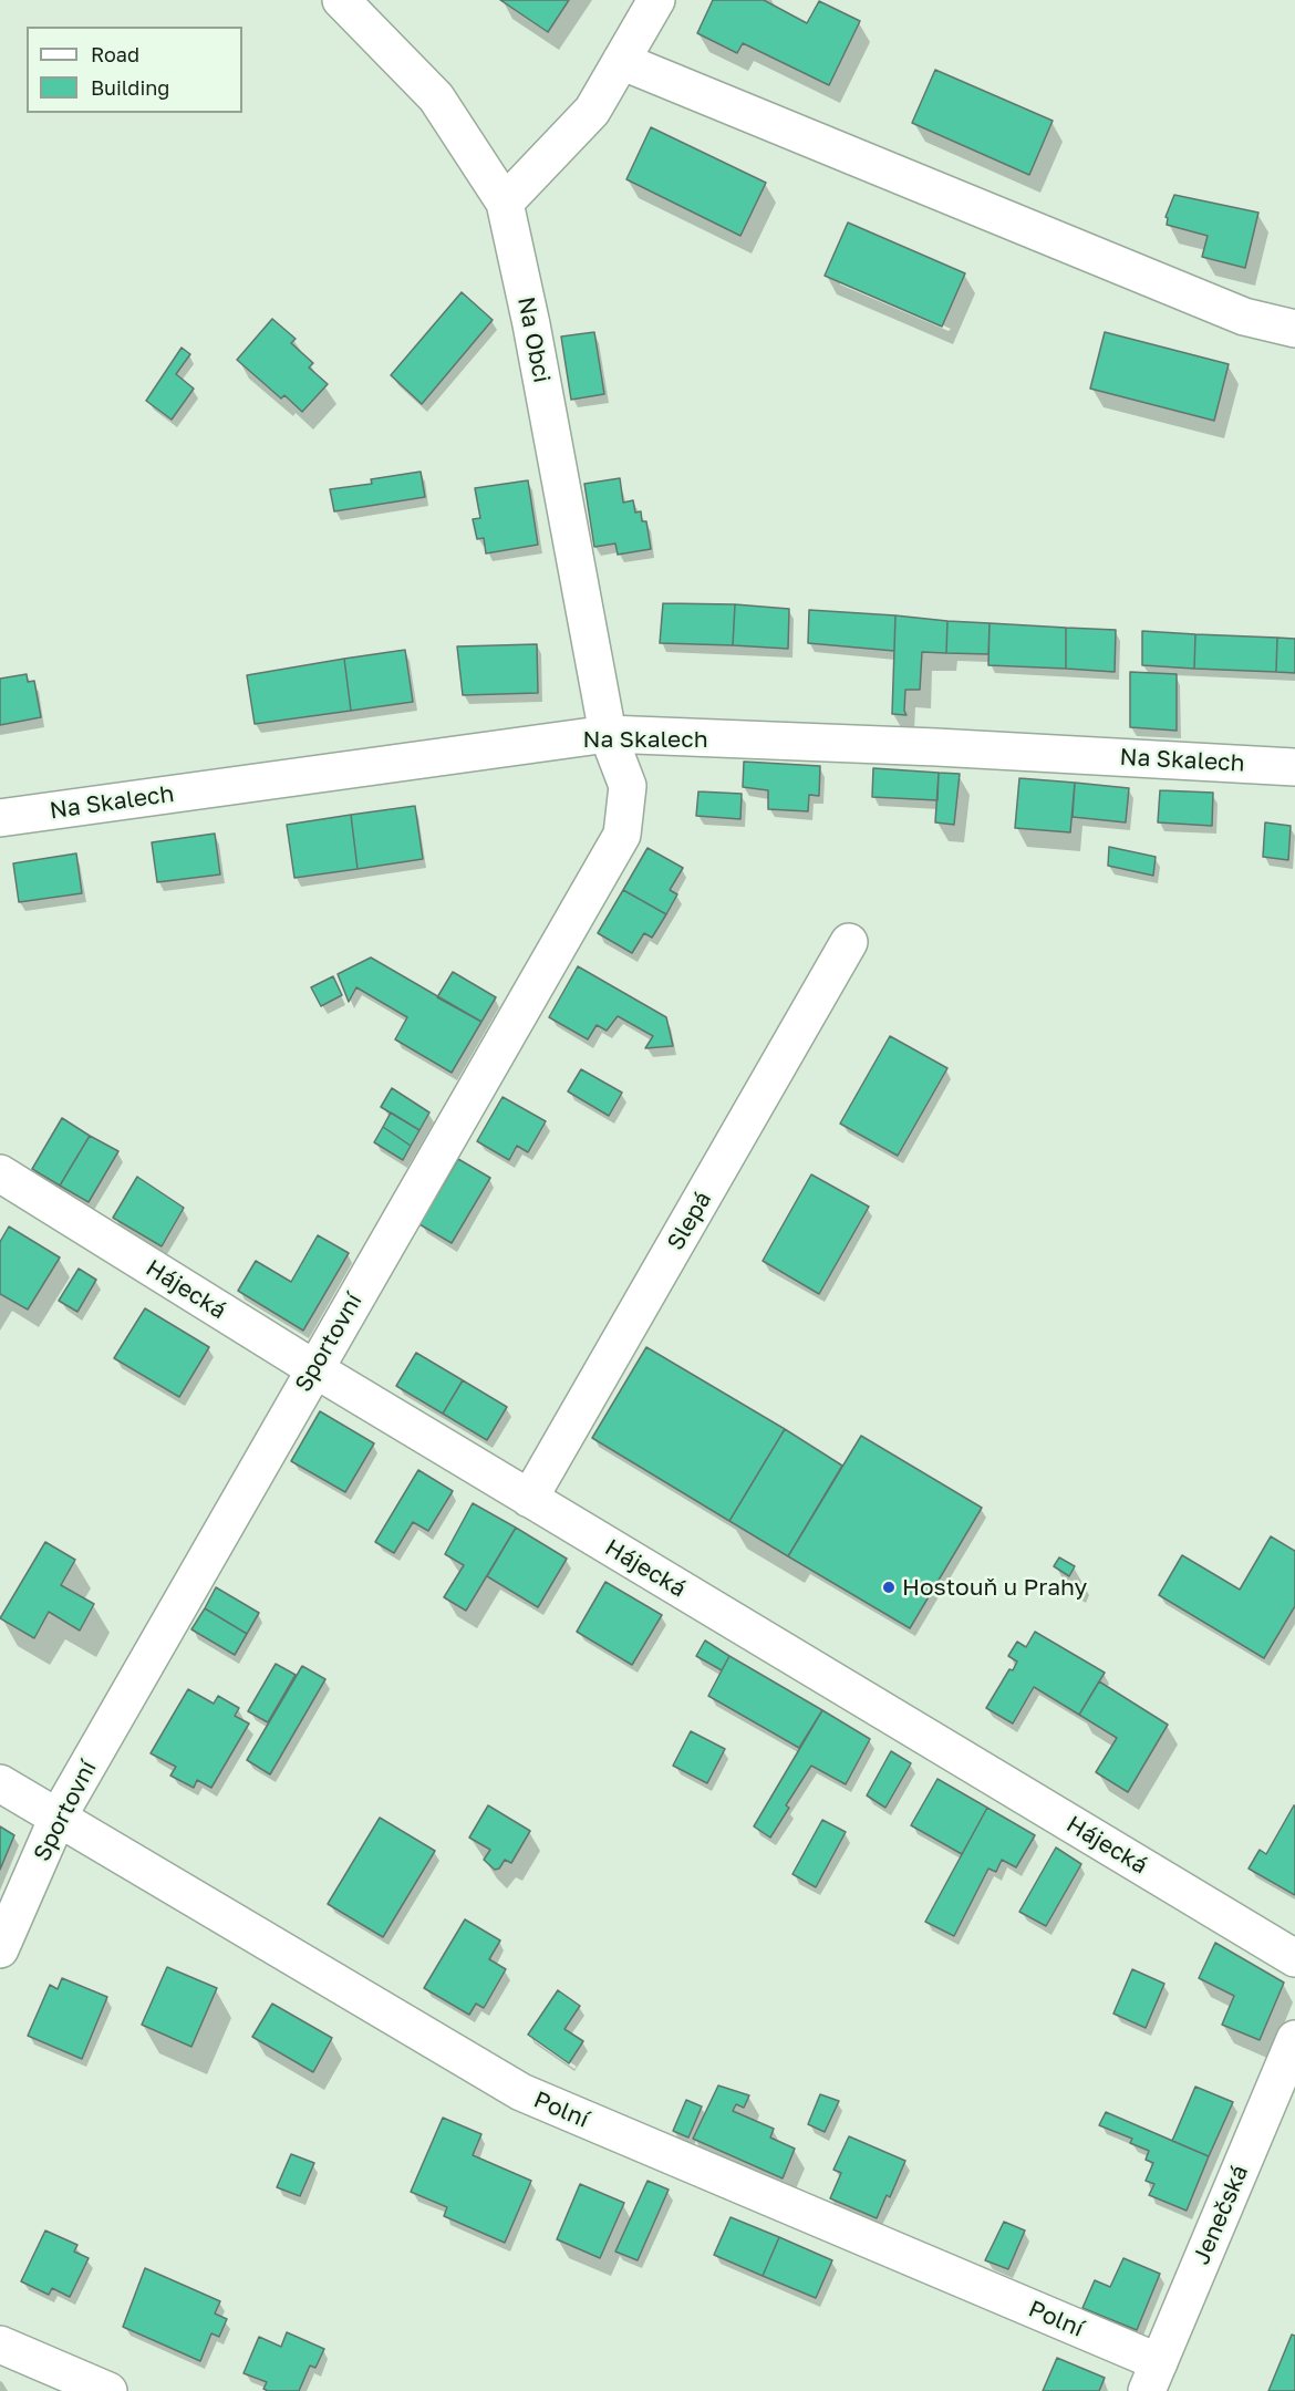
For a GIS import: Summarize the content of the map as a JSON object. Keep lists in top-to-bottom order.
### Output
{
  "streets": {
    "street": [
      "Na Obci",
      "Na Skalech",
      "Slepá",
      "Hájecká",
      "Sportovní",
      "Polní",
      "Jenečská"
    ]
  },
  "crossings": [
    ["Na Obci", "Na Skalech"],
    ["Na Obci", "Sportovní"],
    ["Na Skalech", "Sportovní"],
    ["Slepá", "Hájecká"],
    ["Hájecká", "Sportovní"],
    ["Sportovní", "Polní"],
    ["Polní", "Jenečská"]
  ],
  "places": ["Hostouň u Prahy"],
  "legend": ["Road", "Building"]
}
